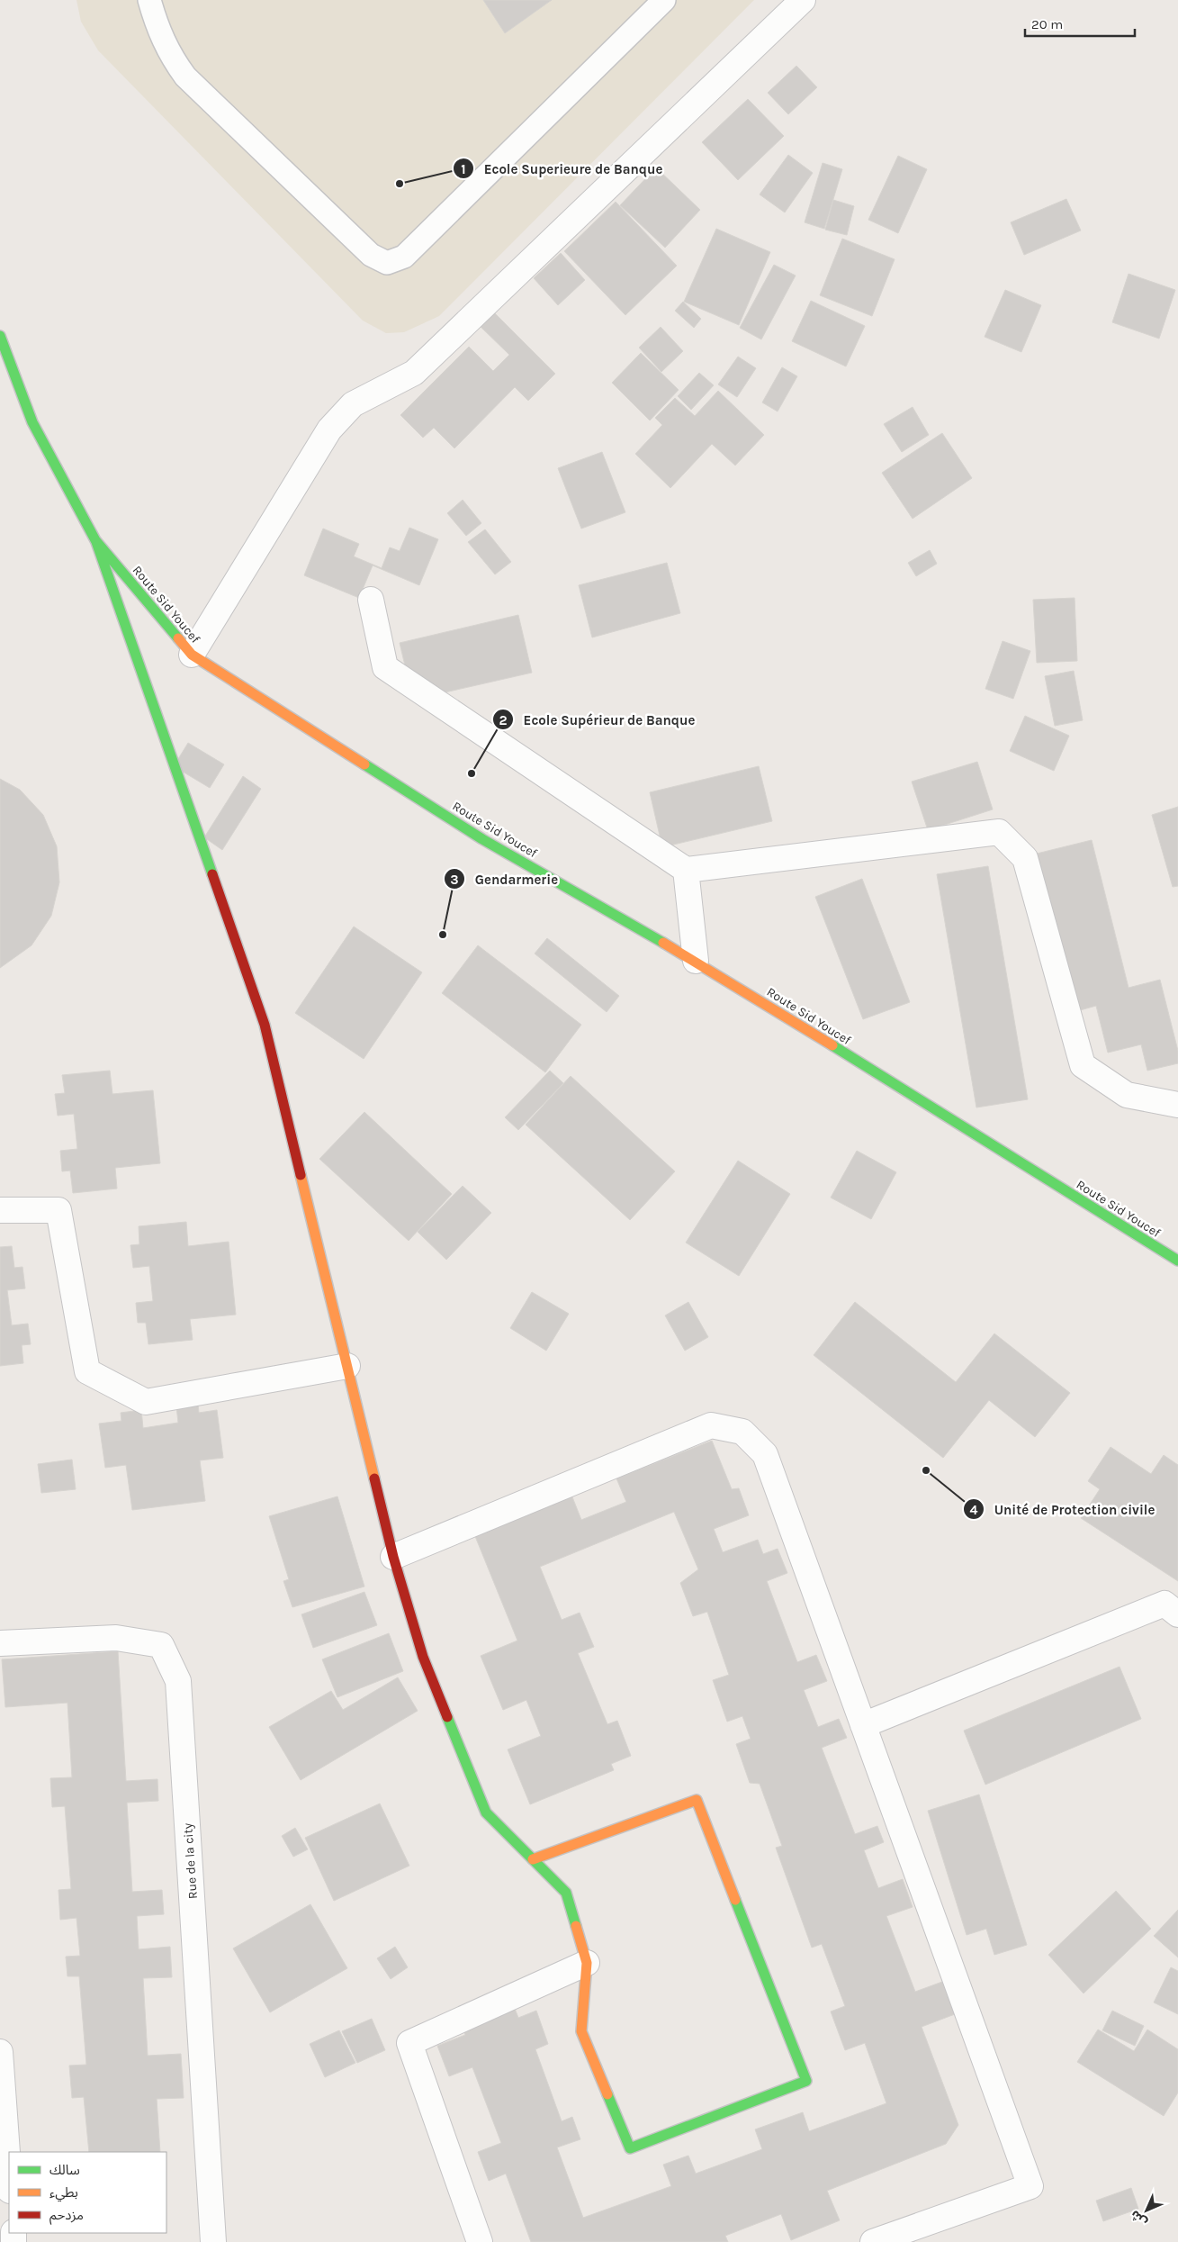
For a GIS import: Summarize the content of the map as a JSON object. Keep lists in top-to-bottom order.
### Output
{
  "streets": {
    "street": ["Route Sid Youcef", "Rue de la city"]
  },
  "places": [
    "Ecole Superieure de Banque",
    "Ecole Supérieur de Banque",
    "Gendarmerie",
    "Unité de Protection civile"
  ],
  "legend": ["سالك", "بطيء", "مزدحم"],
  "scale_bar": "20 m",
  "north": "bottom left"
}
